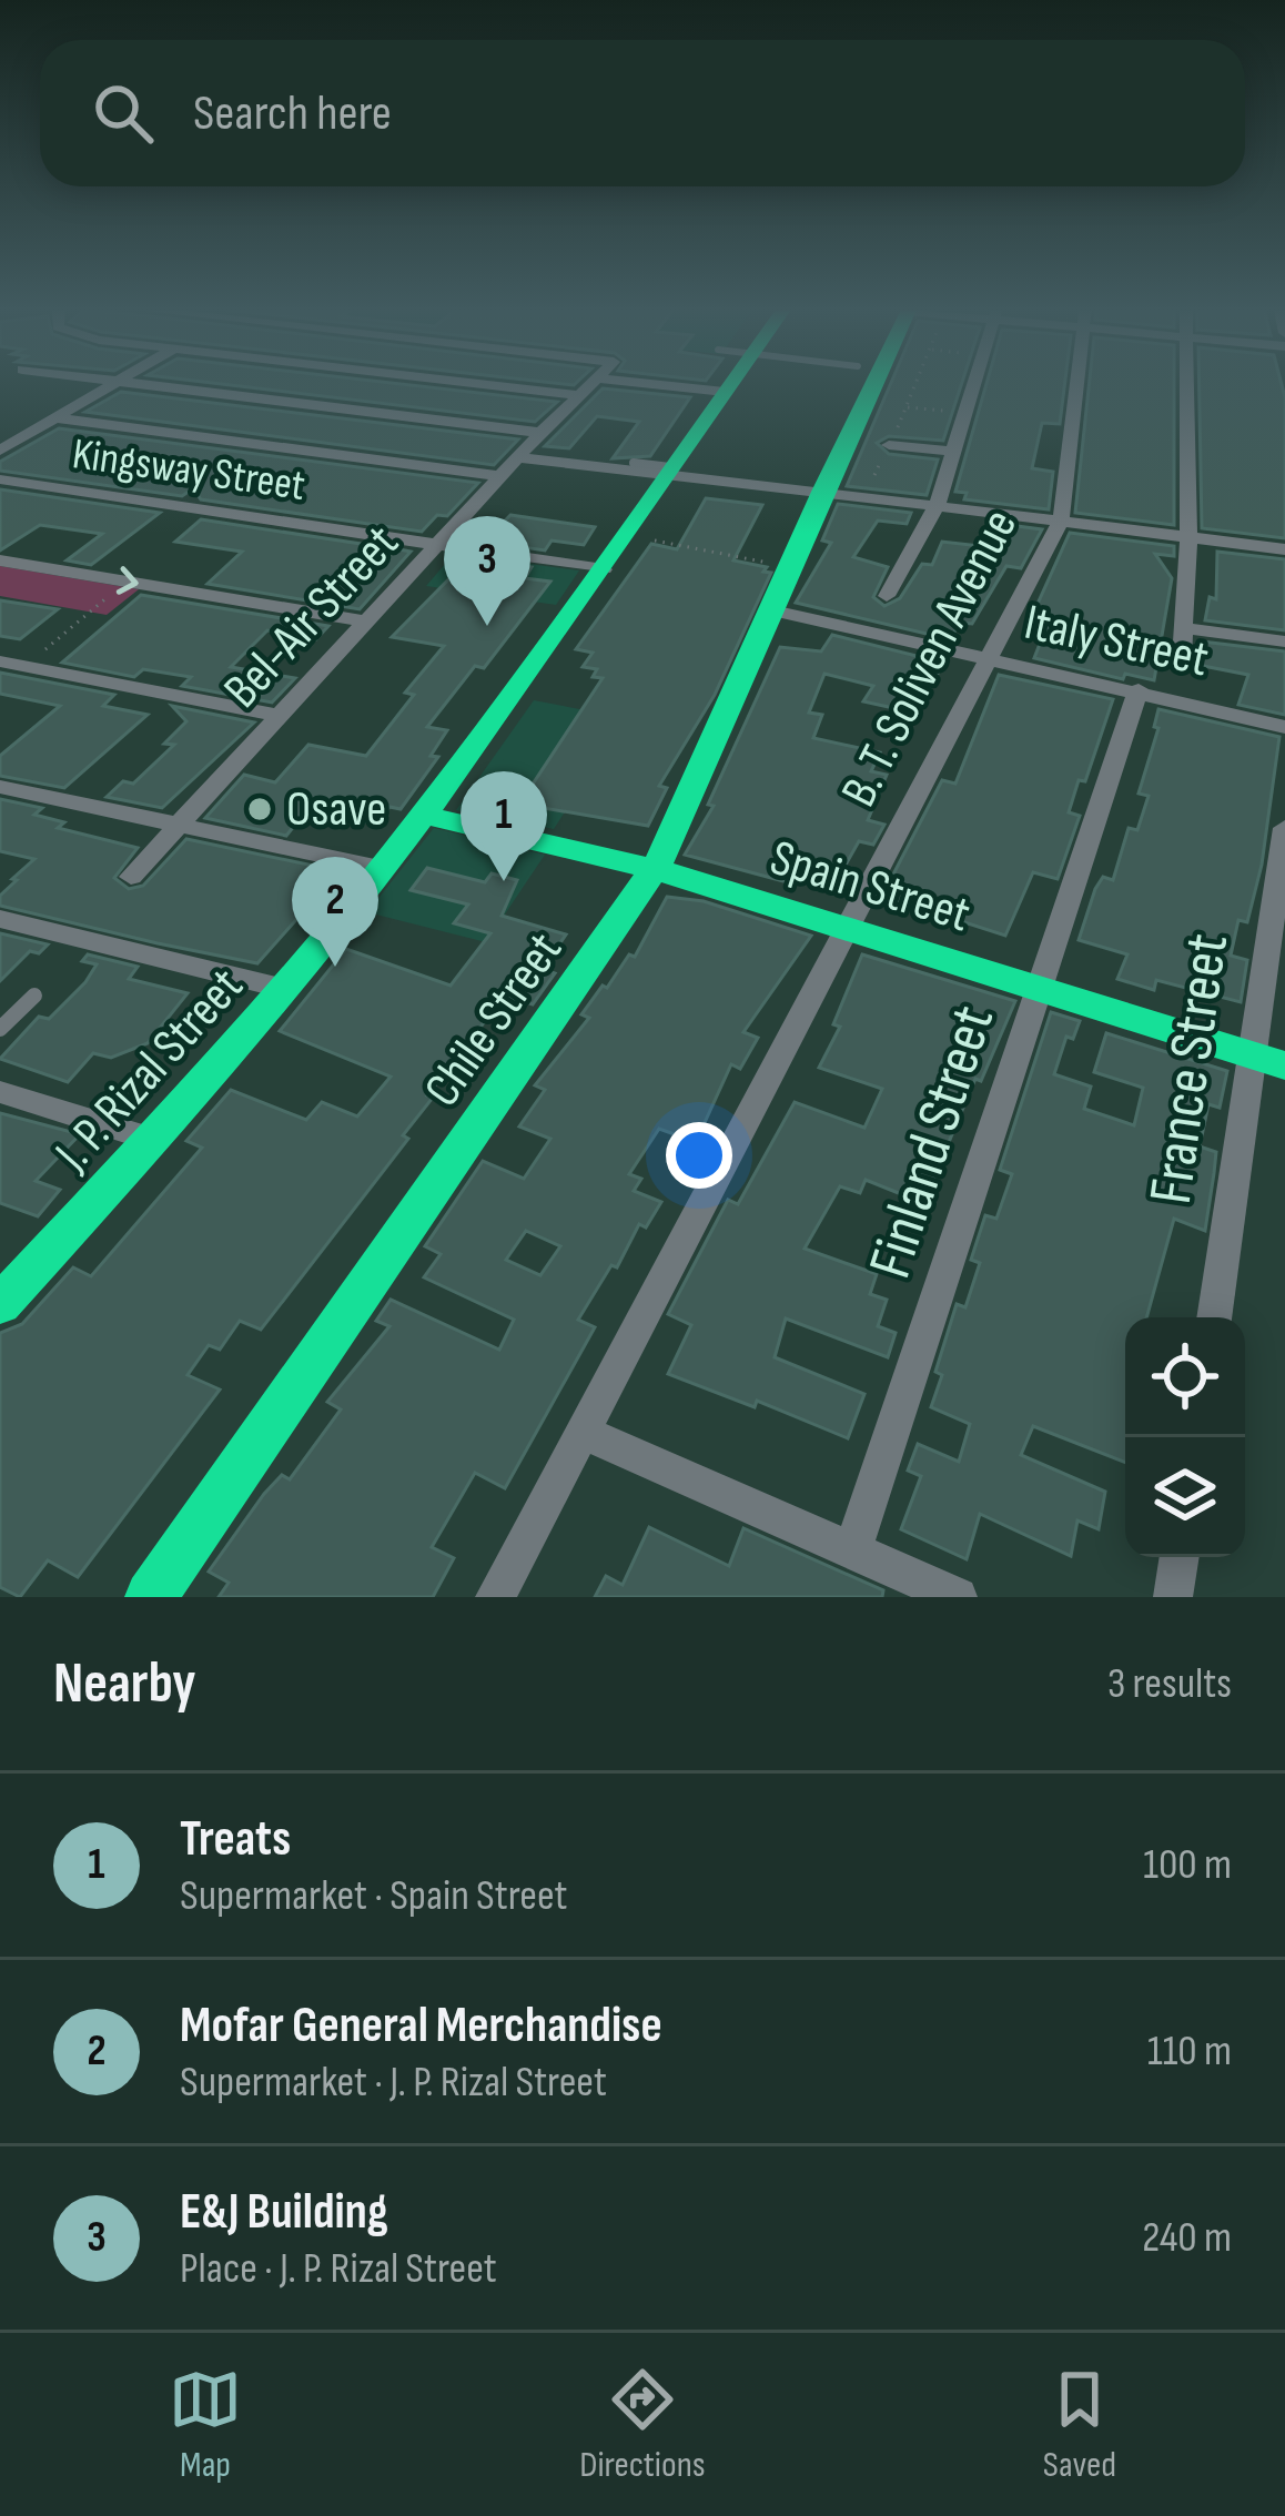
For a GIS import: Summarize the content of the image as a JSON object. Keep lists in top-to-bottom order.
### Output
{
  "streets": {
    "street": [
      "Kingsway Street",
      "Bel-Air Street",
      "Italy Street",
      "B. T. Soliven Avenue",
      "Spain Street",
      "Chile Street",
      "France Street",
      "J. P. Rizal Street",
      "Finland Street"
    ]
  },
  "crossings": [
    ["Kingsway Street", "Bel-Air Street"],
    ["Kingsway Street", "J. P. Rizal Street"],
    ["Italy Street", "B. T. Soliven Avenue"],
    ["Italy Street", "Chile Street"],
    ["Italy Street", "Finland Street"],
    ["B. T. Soliven Avenue", "Spain Street"],
    ["Spain Street", "Chile Street"],
    ["Spain Street", "France Street"],
    ["Spain Street", "J. P. Rizal Street"],
    ["Spain Street", "Finland Street"]
  ],
  "places": ["Osave"],
  "page": {
    "search": "Search here",
    "pins": ["3", "1", "2"],
    "heading": ["Nearby", "3 results"],
    "list": [
      {
        "mark": "1",
        "name": "Treats",
        "note": "Supermarket · Spain Street",
        "value": "100 m"
      },
      {
        "mark": "2",
        "name": "Mofar General Merchandise",
        "note": "Supermarket · J. P. Rizal Street",
        "value": "110 m"
      },
      {
        "mark": "3",
        "name": "E&J Building",
        "note": "Place · J. P. Rizal Street",
        "value": "240 m"
      }
    ],
    "nav": ["Map", "Directions", "Saved"]
  }
}
